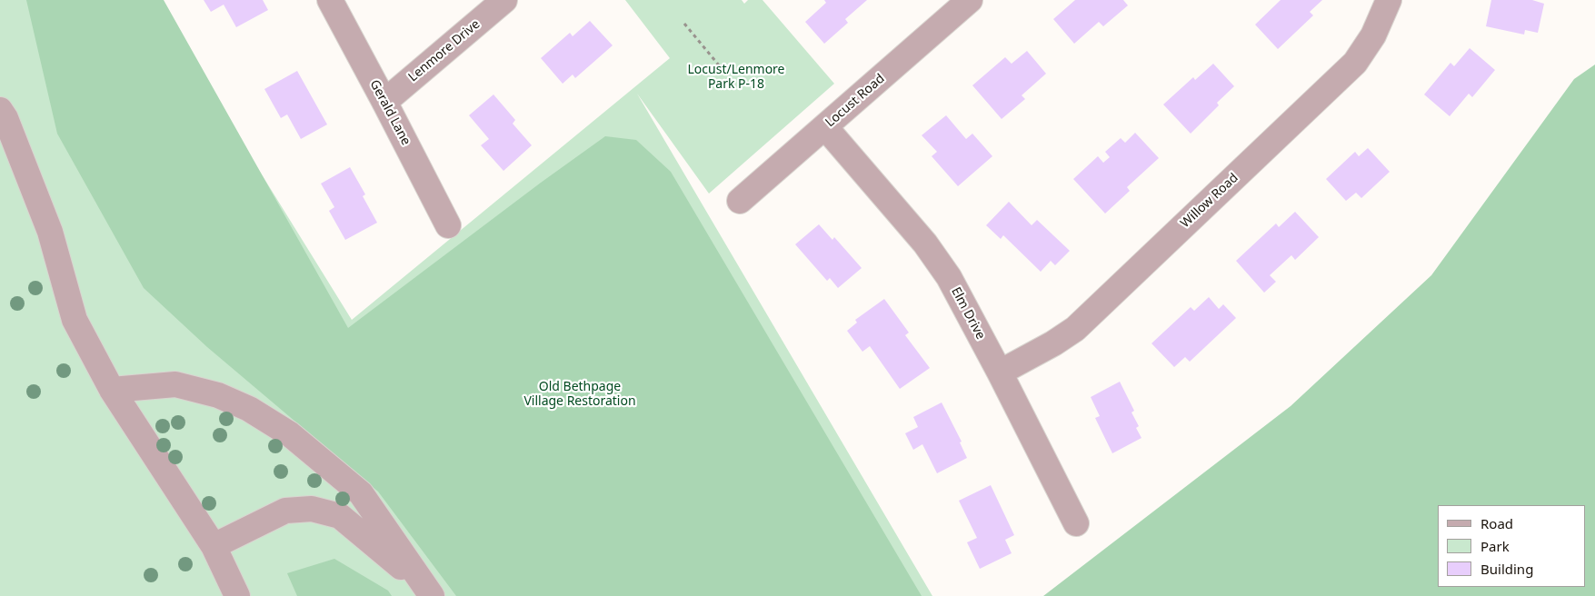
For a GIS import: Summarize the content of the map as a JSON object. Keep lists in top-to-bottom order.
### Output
{
  "streets": {
    "street": [
      "Lenmore Drive",
      "Locust Road",
      "Gerald Lane",
      "Willow Road",
      "Elm Drive"
    ]
  },
  "crossings": [
    ["Lenmore Drive", "Gerald Lane"],
    ["Locust Road", "Elm Drive"],
    ["Willow Road", "Elm Drive"]
  ],
  "parks": ["Locust/Lenmore Park P-18", "Old Bethpage Village Restoration"],
  "legend": ["Road", "Park", "Building"]
}
